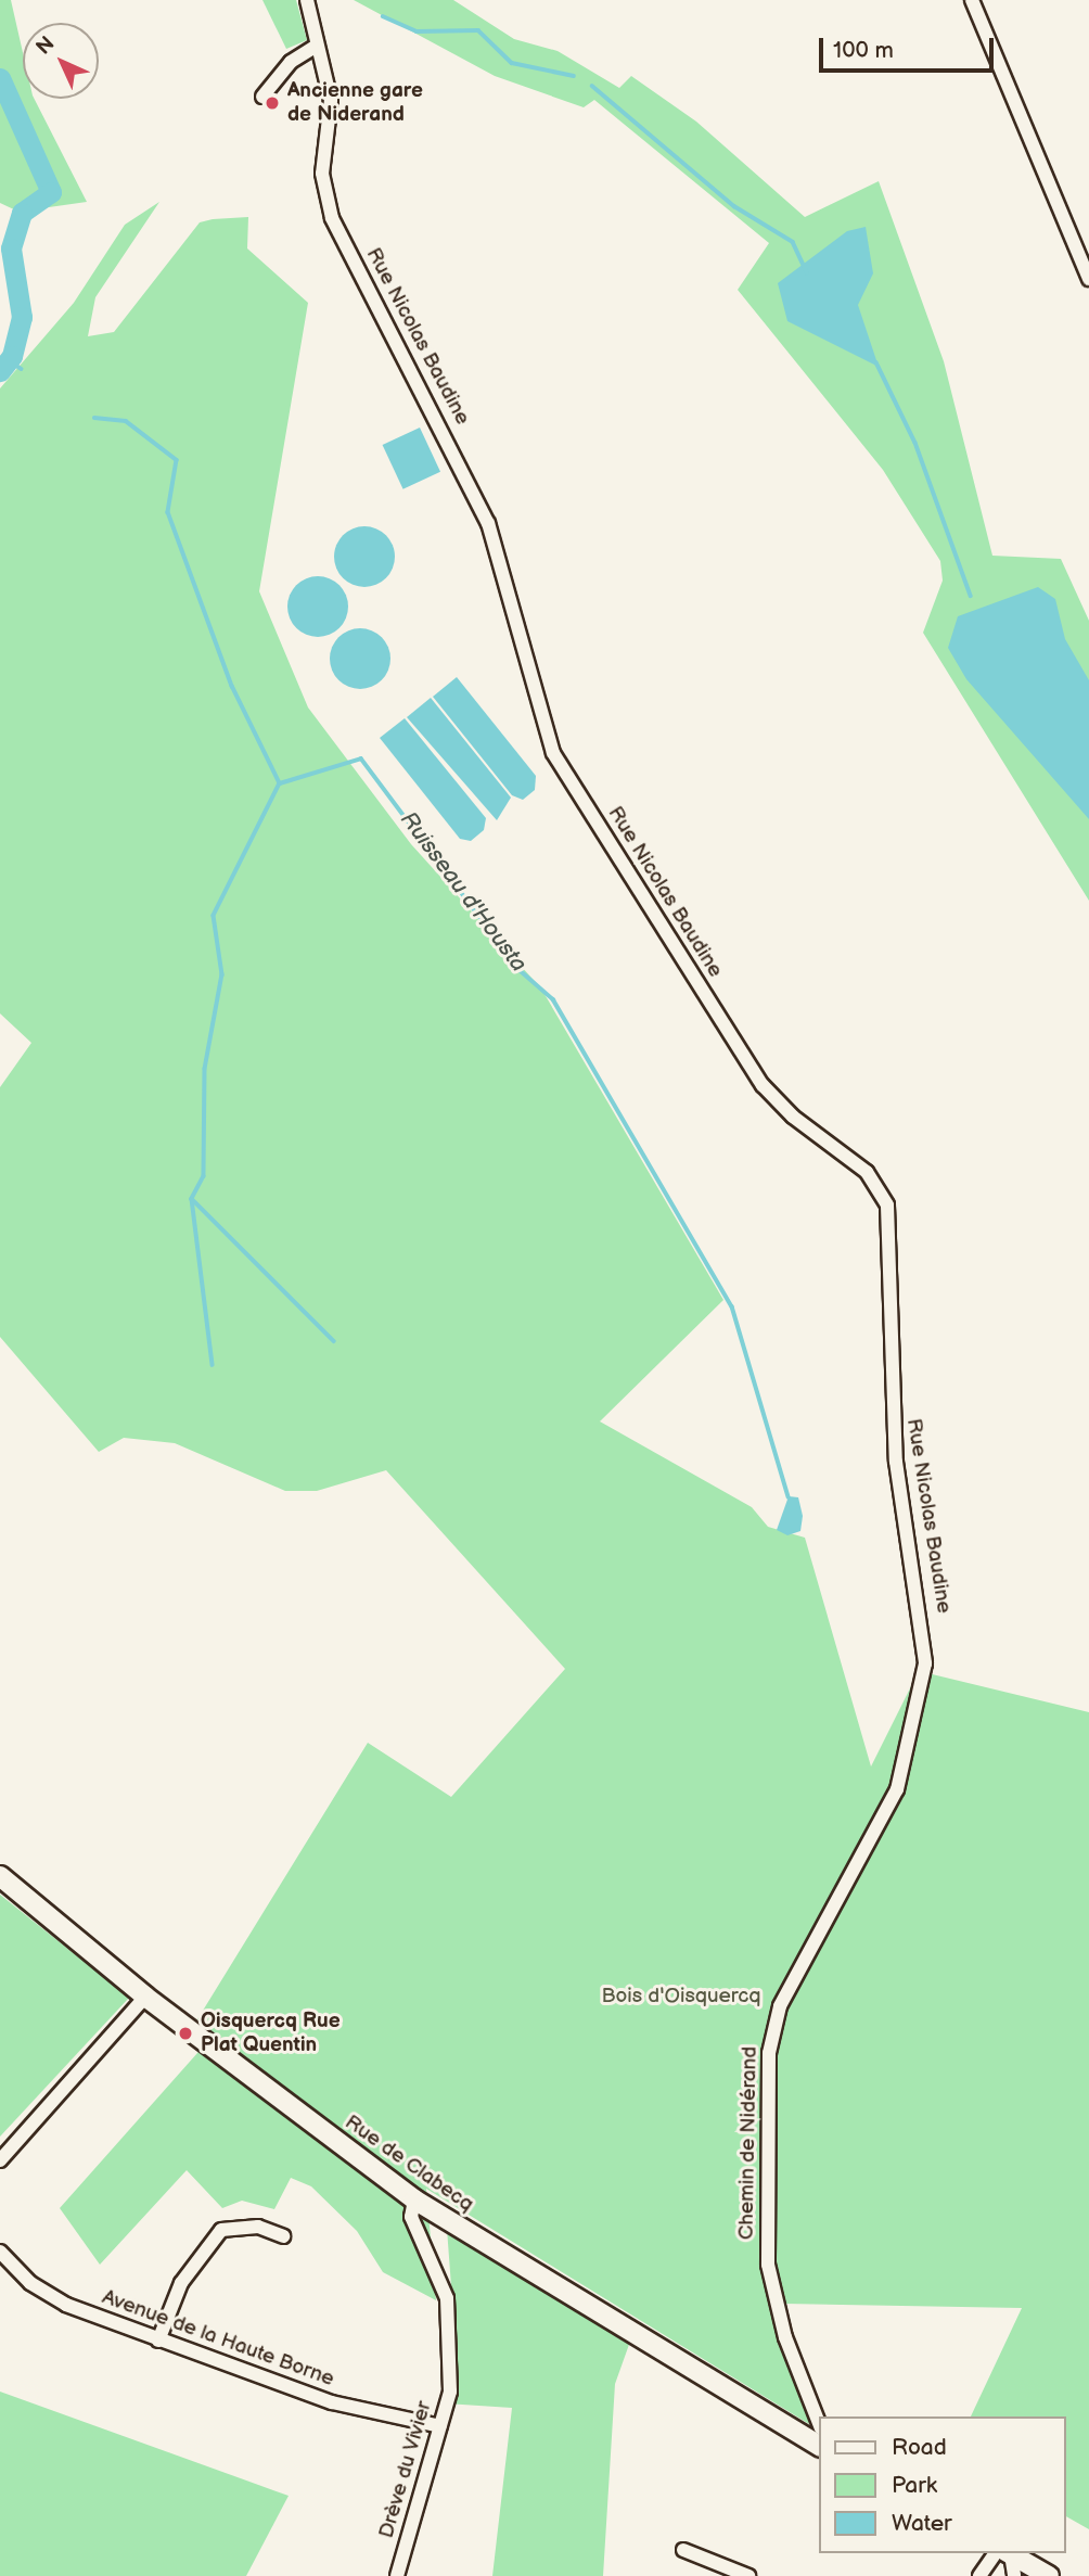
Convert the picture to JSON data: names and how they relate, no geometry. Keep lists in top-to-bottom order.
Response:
{
  "streets": {
    "street": [
      "Rue Nicolas Baudine",
      "Chemin de Nidérand",
      "Rue de Clabecq",
      "Avenue de la Haute Borne",
      "Drève du Vivier"
    ]
  },
  "crossings": [
    ["Rue Nicolas Baudine", "Chemin de Nidérand"],
    ["Rue de Clabecq", "Drève du Vivier"],
    ["Avenue de la Haute Borne", "Drève du Vivier"]
  ],
  "water": ["Ruisseau d'Housta"],
  "parks": ["Bois d'Oisquercq"],
  "places": ["Ancienne gare de Niderand", "Oisquercq Rue Plat Quentin"],
  "legend": ["Road", "Park", "Water"],
  "scale_bar": "100 m",
  "north": "top left"
}
